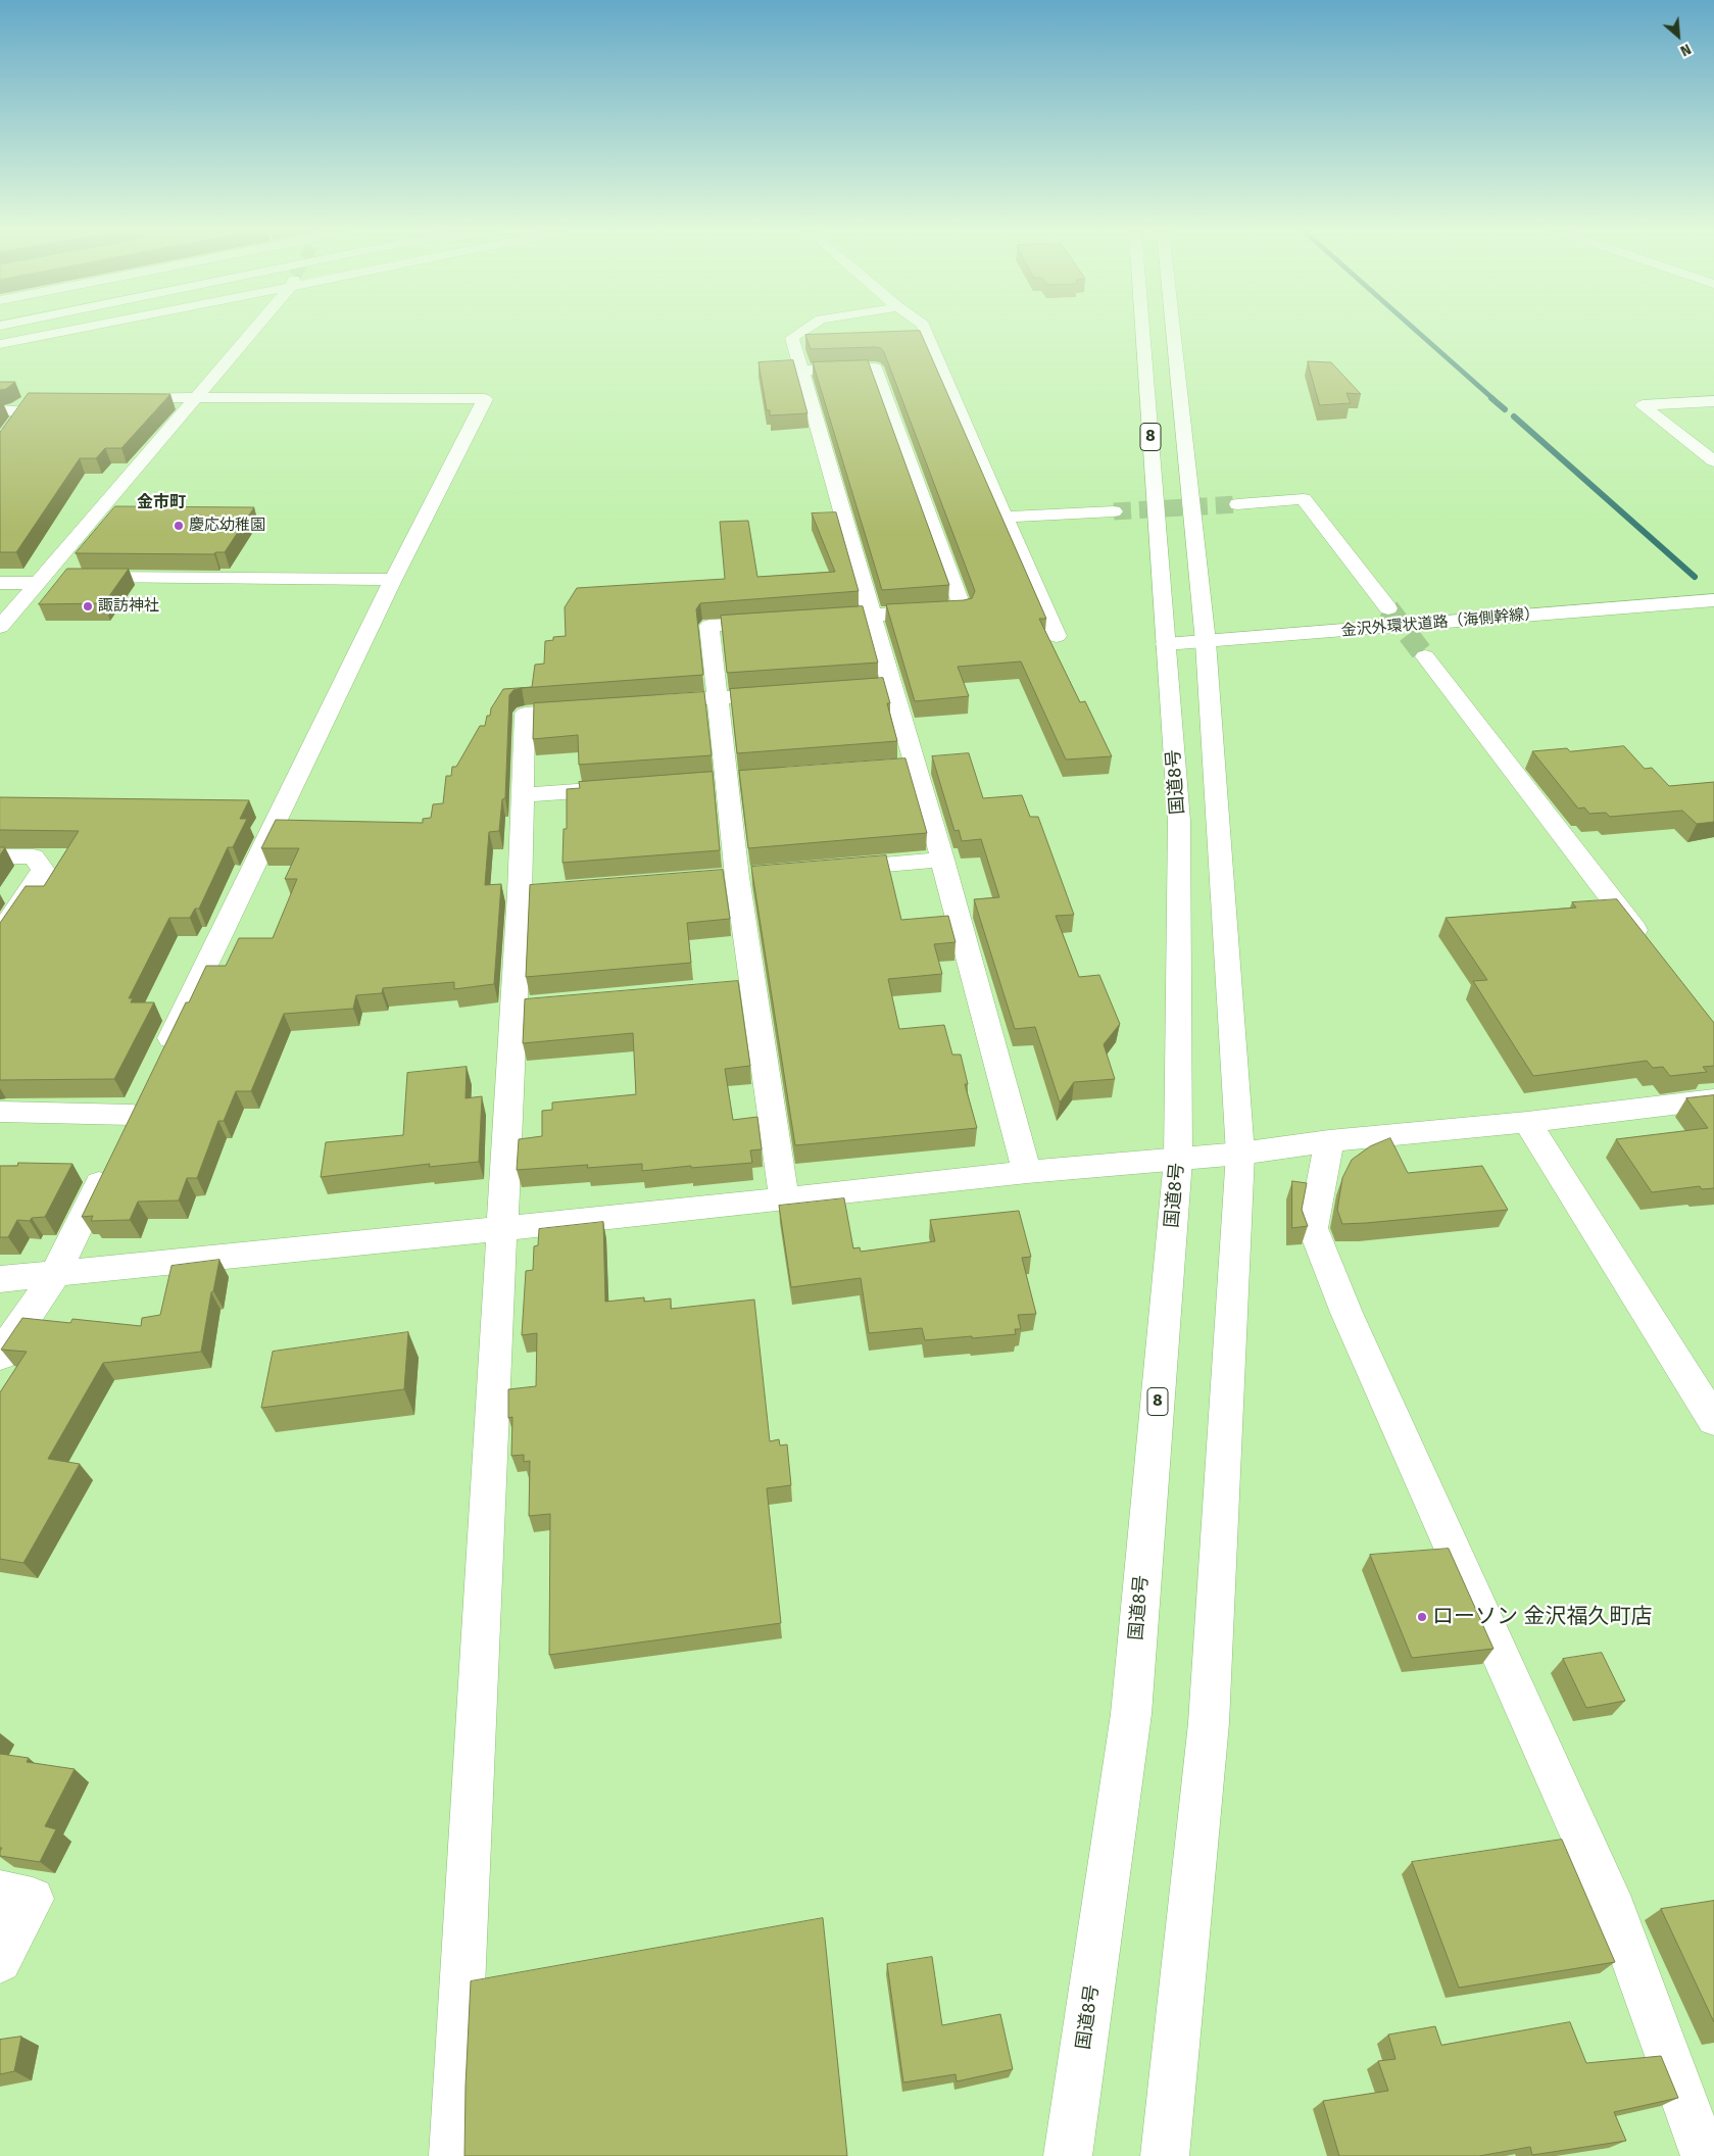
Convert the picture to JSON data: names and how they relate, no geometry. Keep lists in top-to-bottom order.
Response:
{
  "streets": {
    "main road": ["8", "金沢外環状道路（海側幹線）", "国道8号"]
  },
  "crossings": [
    ["8", "金沢外環状道路（海側幹線）"],
    ["金沢外環状道路（海側幹線）", "国道8号"]
  ],
  "districts": ["金市町"],
  "places": ["慶応幼稚園", "諏訪神社", "ローソン 金沢福久町店"],
  "north": "bottom right"
}
